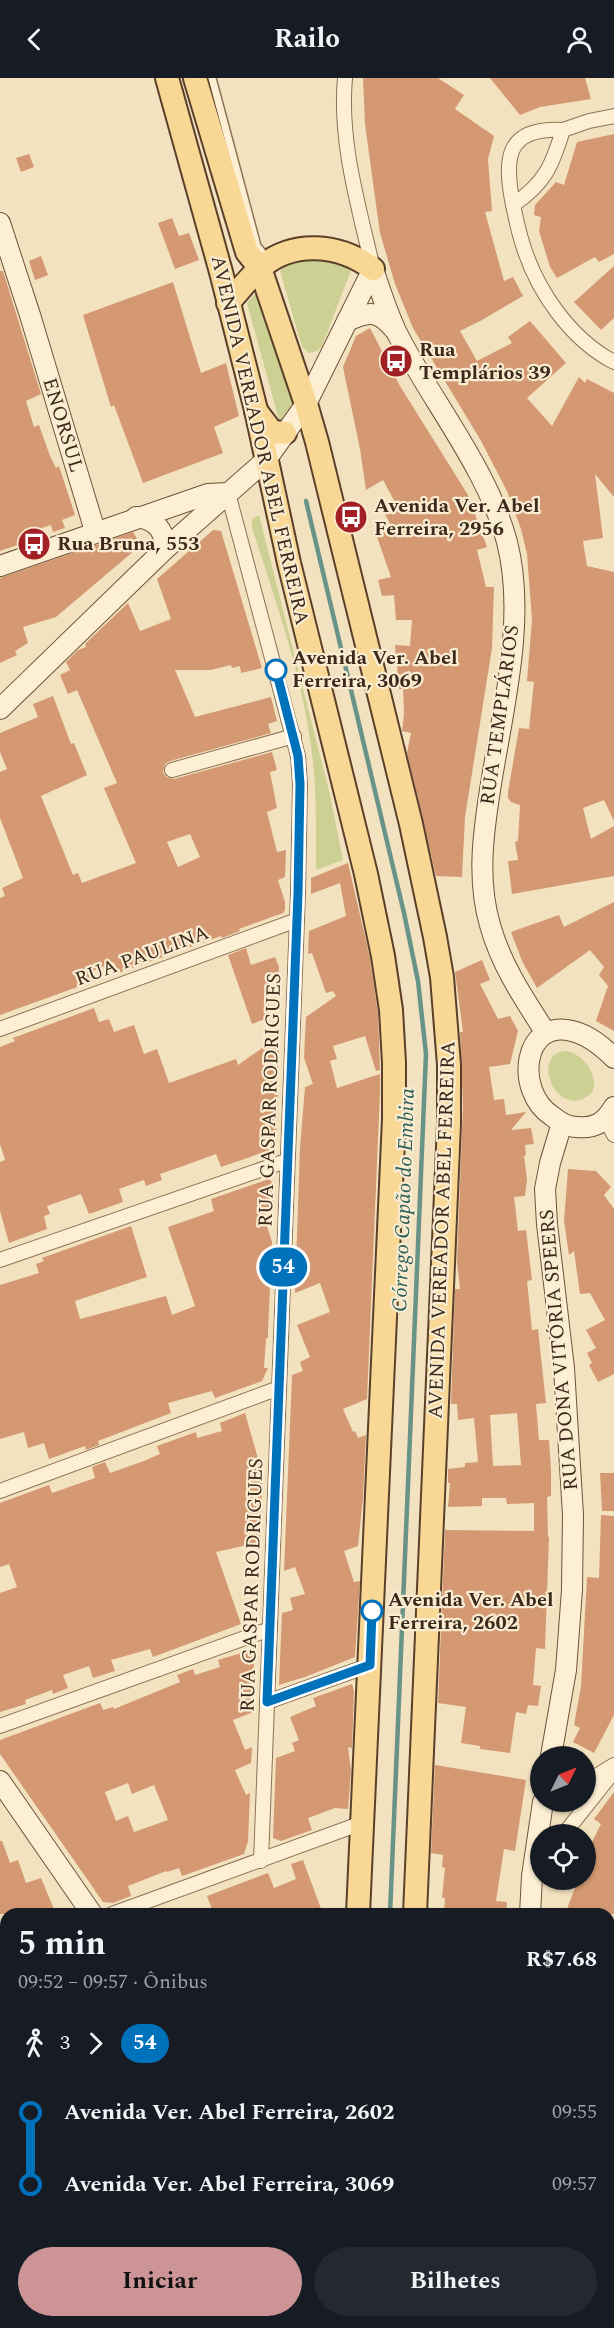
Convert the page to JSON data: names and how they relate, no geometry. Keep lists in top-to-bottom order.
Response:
{
  "streets": {
    "main road": ["AVENIDA VEREADOR ABEL FERREIRA"],
    "street": [
      "ENORSUL",
      "RUA TEMPLÁRIOS",
      "RUA PAULINA",
      "RUA GASPAR RODRIGUES",
      "RUA DONA VITÓRIA SPEERS"
    ]
  },
  "crossings": [
    ["RUA PAULINA", "RUA GASPAR RODRIGUES"]
  ],
  "water": ["Córrego Capão do Embira"],
  "places": {
    "bus stop": ["Rua Templários 39", "Avenida Ver. Abel Ferreira, 2956", "Rua Bruna, 553"],
    "other": ["Avenida Ver. Abel Ferreira, 3069", "Avenida Ver. Abel Ferreira, 2602"]
  },
  "lines": ["bus line 54"],
  "north": "top right",
  "page": {
    "header": "Railo",
    "on_map": "54",
    "heading": ["5 min", "09:52 – 09:57 · Ônibus", "R$7.68"],
    "legs": ["3", "54"],
    "list": [
      {
        "name": "Avenida Ver. Abel Ferreira, 2602",
        "value": "09:55"
      },
      {
        "name": "Avenida Ver. Abel Ferreira, 3069",
        "value": "09:57"
      }
    ],
    "buttons": ["Iniciar", "Bilhetes"]
  }
}
